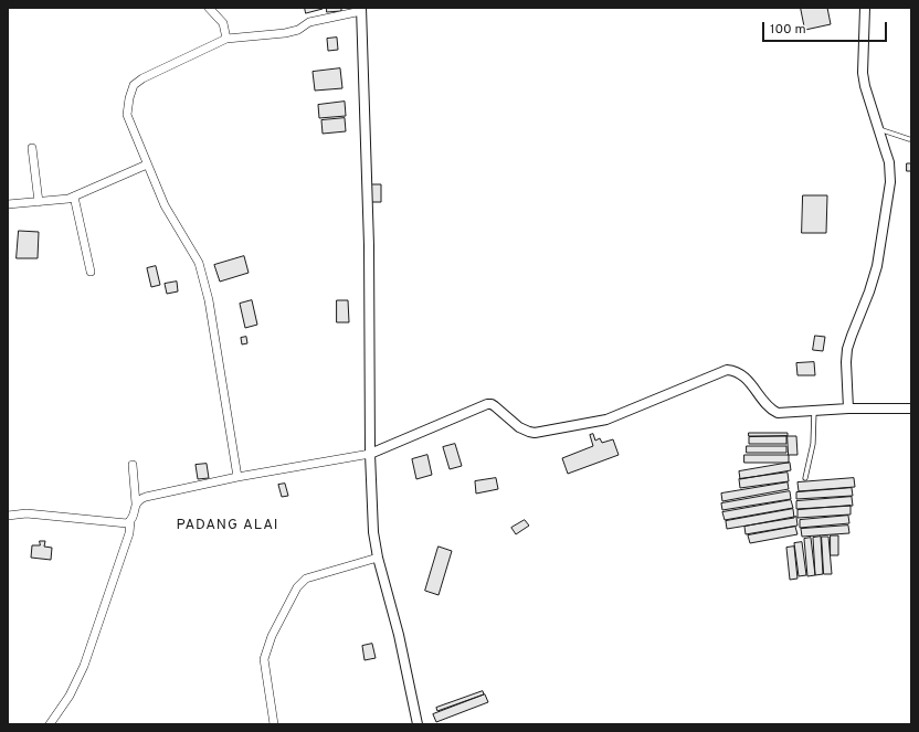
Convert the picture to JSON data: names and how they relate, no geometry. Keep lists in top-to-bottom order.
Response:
{
  "districts": ["PADANG ALAI"],
  "scale_bar": "100 m"
}
